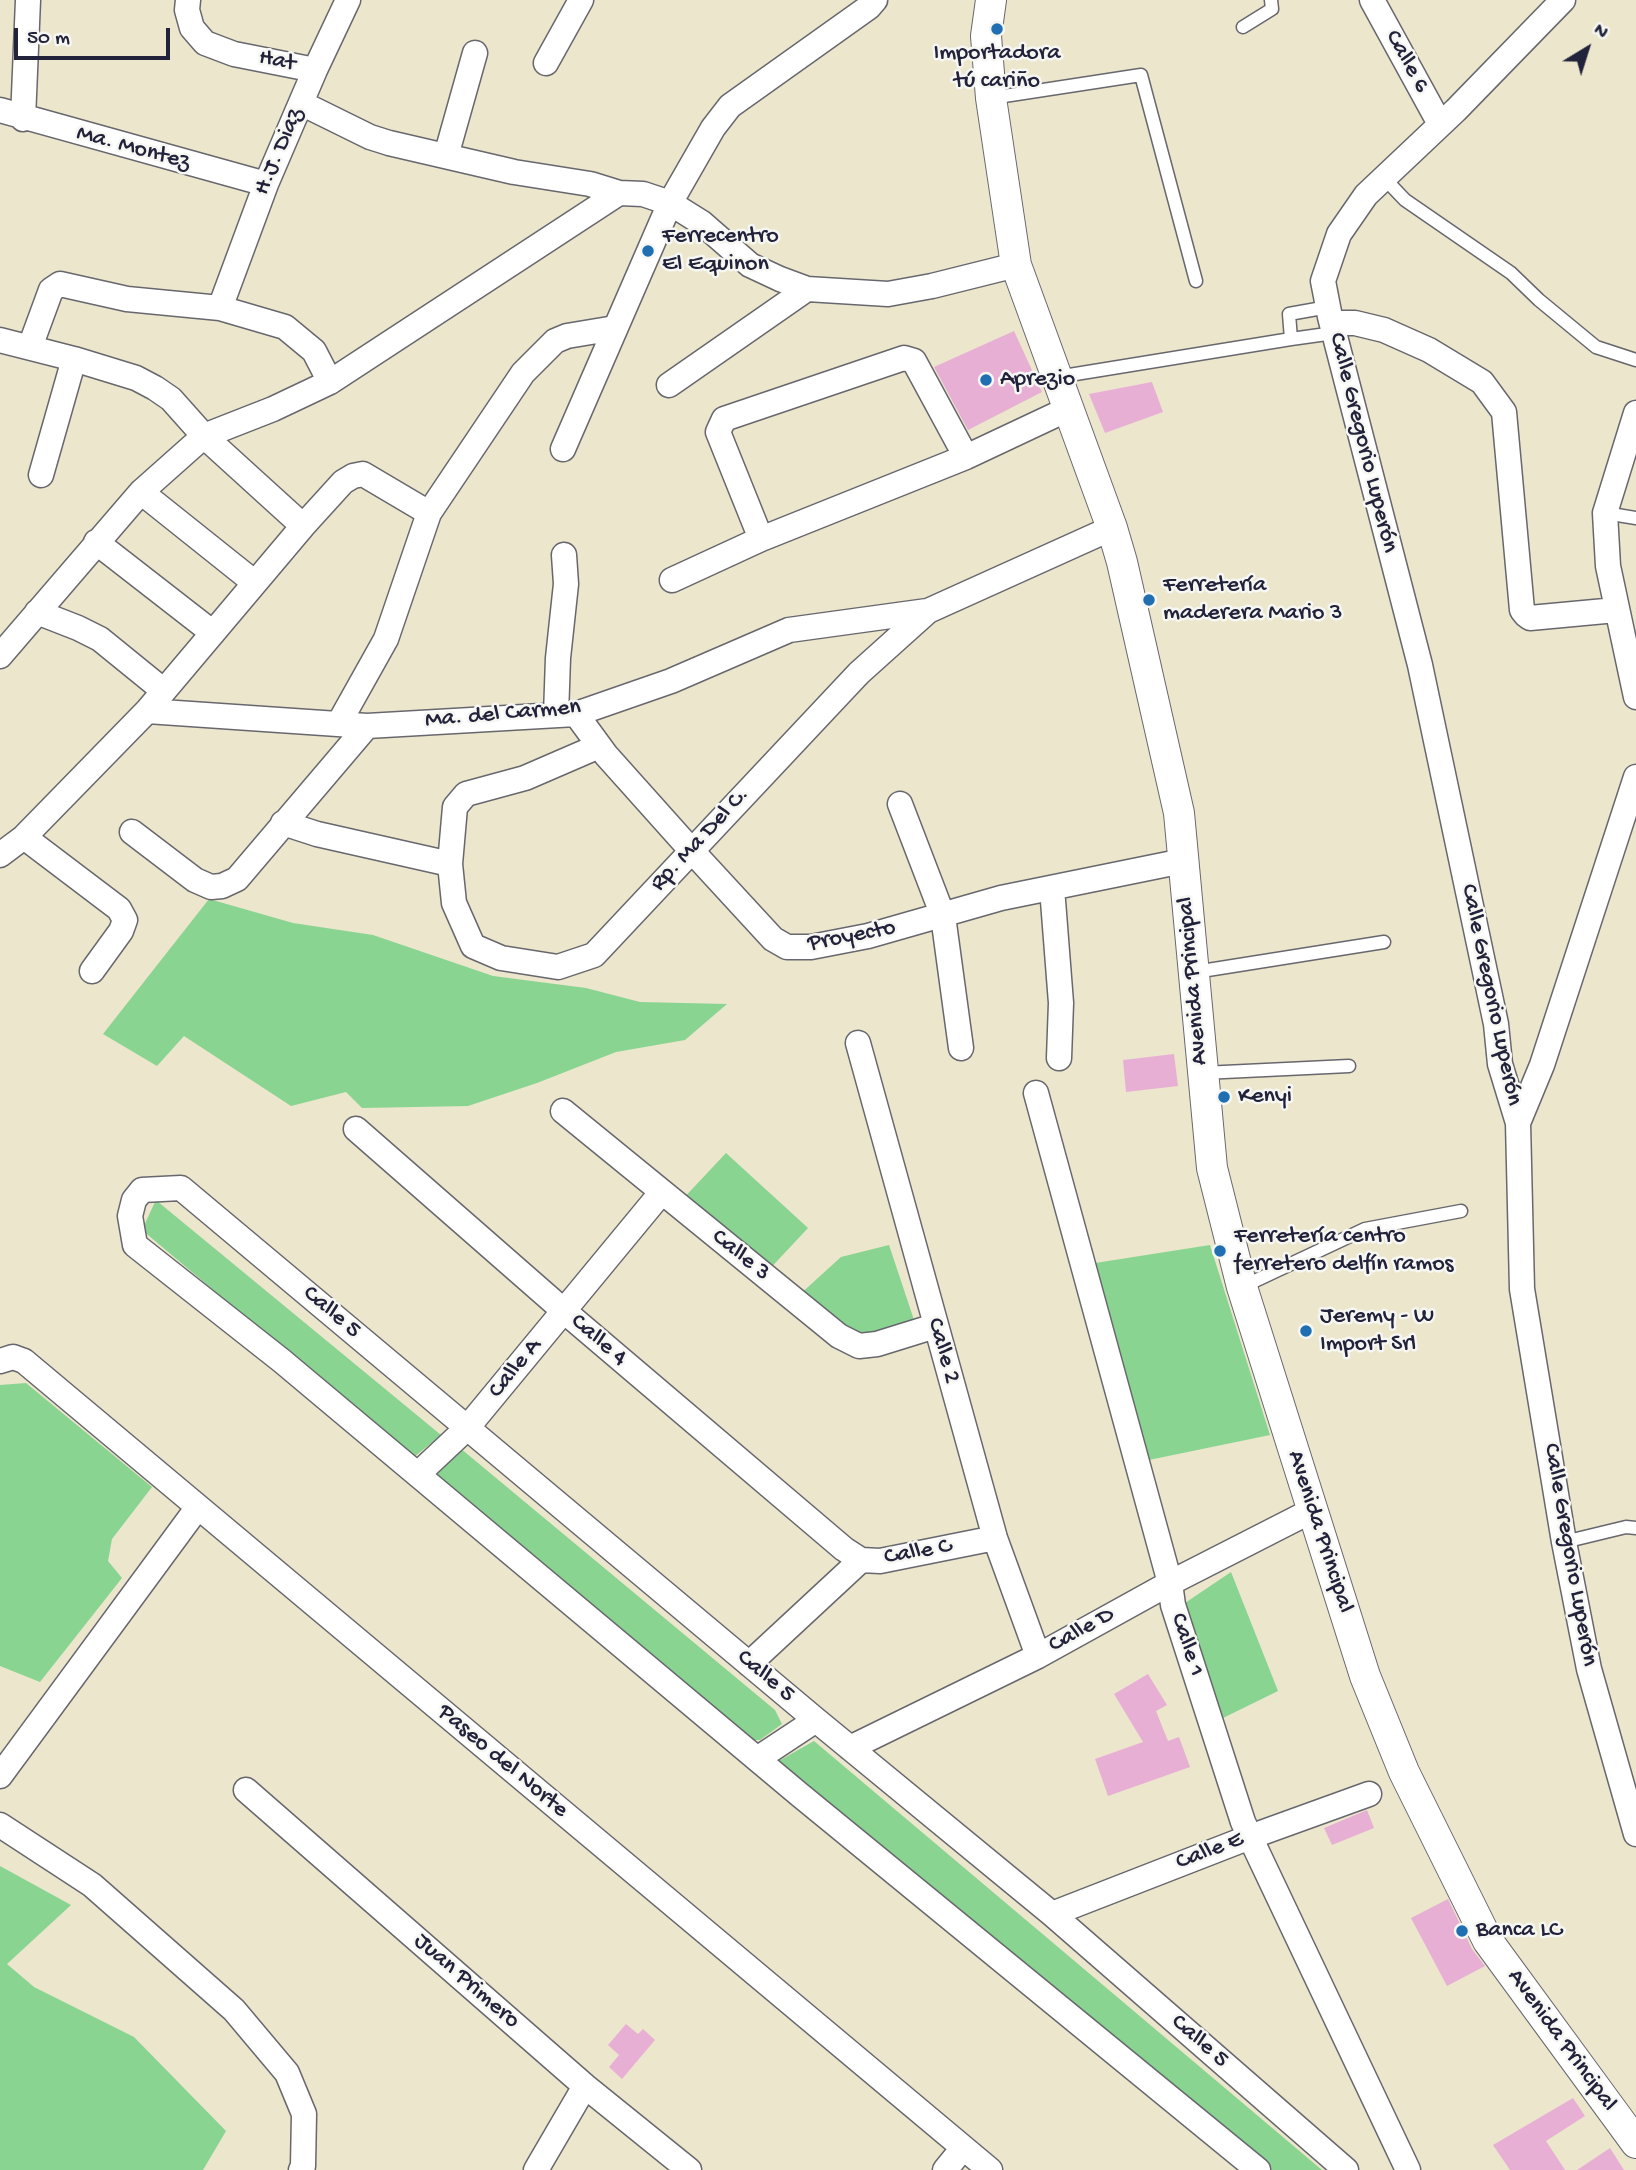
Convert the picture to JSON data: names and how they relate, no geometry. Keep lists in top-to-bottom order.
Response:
{
  "streets": {
    "street": [
      "Hat",
      "Calle 6",
      "Ma. Montez",
      "H.J. Diaz",
      "Calle Gregorio Luperón",
      "Ma. del Carmen",
      "Rp. Ma Del C.",
      "Proyecto",
      "Avenida Principal",
      "Calle 3",
      "Calle 5",
      "Calle 4",
      "Calle 2",
      "Calle A",
      "Calle C",
      "Calle D",
      "Calle 1",
      "Paseo del Norte",
      "Calle E",
      "Juan Primero"
    ]
  },
  "crossings": [
    ["Hat", "H.J. Diaz"],
    ["Calle 6", "Calle Gregorio Luperón"],
    ["Ma. Montez", "H.J. Diaz"],
    ["Ma. del Carmen", "Rp. Ma Del C."],
    ["Ma. del Carmen", "Proyecto"],
    ["Rp. Ma Del C.", "Proyecto"],
    ["Proyecto", "Avenida Principal"],
    ["Avenida Principal", "Calle D"],
    ["Calle 3", "Calle 2"],
    ["Calle 3", "Calle A"],
    ["Calle 5", "Calle A"],
    ["Calle 5", "Calle D"],
    ["Calle 5", "Calle E"],
    ["Calle 4", "Calle A"],
    ["Calle 4", "Calle C"],
    ["Calle 2", "Calle C"],
    ["Calle 2", "Calle D"],
    ["Calle D", "Calle 1"],
    ["Calle 1", "Calle E"]
  ],
  "places": [
    "Importadora tú cariño",
    "Ferrecentro El Equinon",
    "Aprezio",
    "Ferretería maderera Mario 3",
    "Kenyi",
    "Ferretería centro ferretero delfín ramos",
    "Jeremy - W Import Srl",
    "Banca LC"
  ],
  "scale_bar": "50 m",
  "north": "top right"
}
